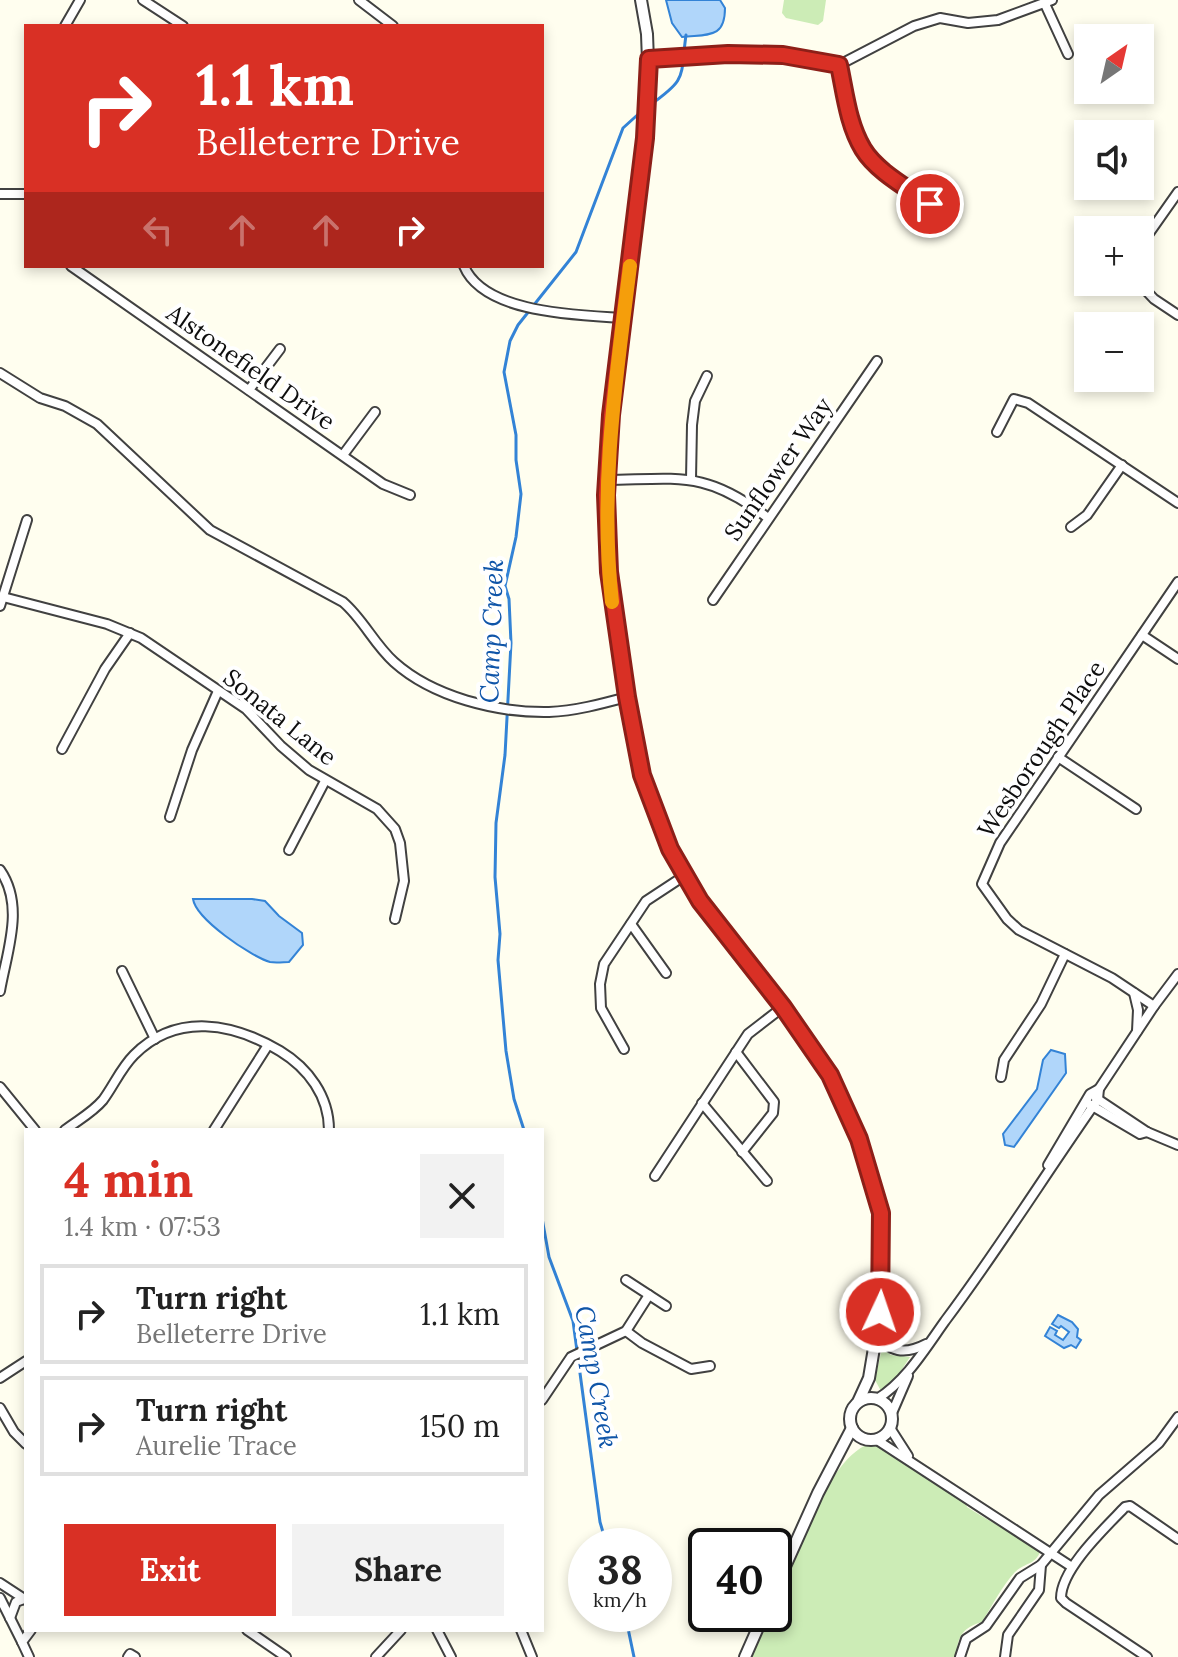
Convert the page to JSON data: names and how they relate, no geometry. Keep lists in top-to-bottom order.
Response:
{
  "streets": {
    "street": [
      "Alstonefield Drive",
      "Sunflower Way",
      "Sonata Lane",
      "Wesborough Place"
    ]
  },
  "water": ["Camp Creek"],
  "north": "top right",
  "page": {
    "map_buttons": ["+", "−"],
    "turn": ["1.1 km", "Belleterre Drive"],
    "heading": ["4 min", "1.4 km · 07:53"],
    "list": [
      {
        "name": "Turn right",
        "note": "Belleterre Drive",
        "value": "1.1 km"
      },
      {
        "name": "Turn right",
        "note": "Aurelie Trace",
        "value": "150 m"
      }
    ],
    "buttons": ["Exit", "Share"],
    "speed": "38 km/h",
    "limit": "40"
  }
}
